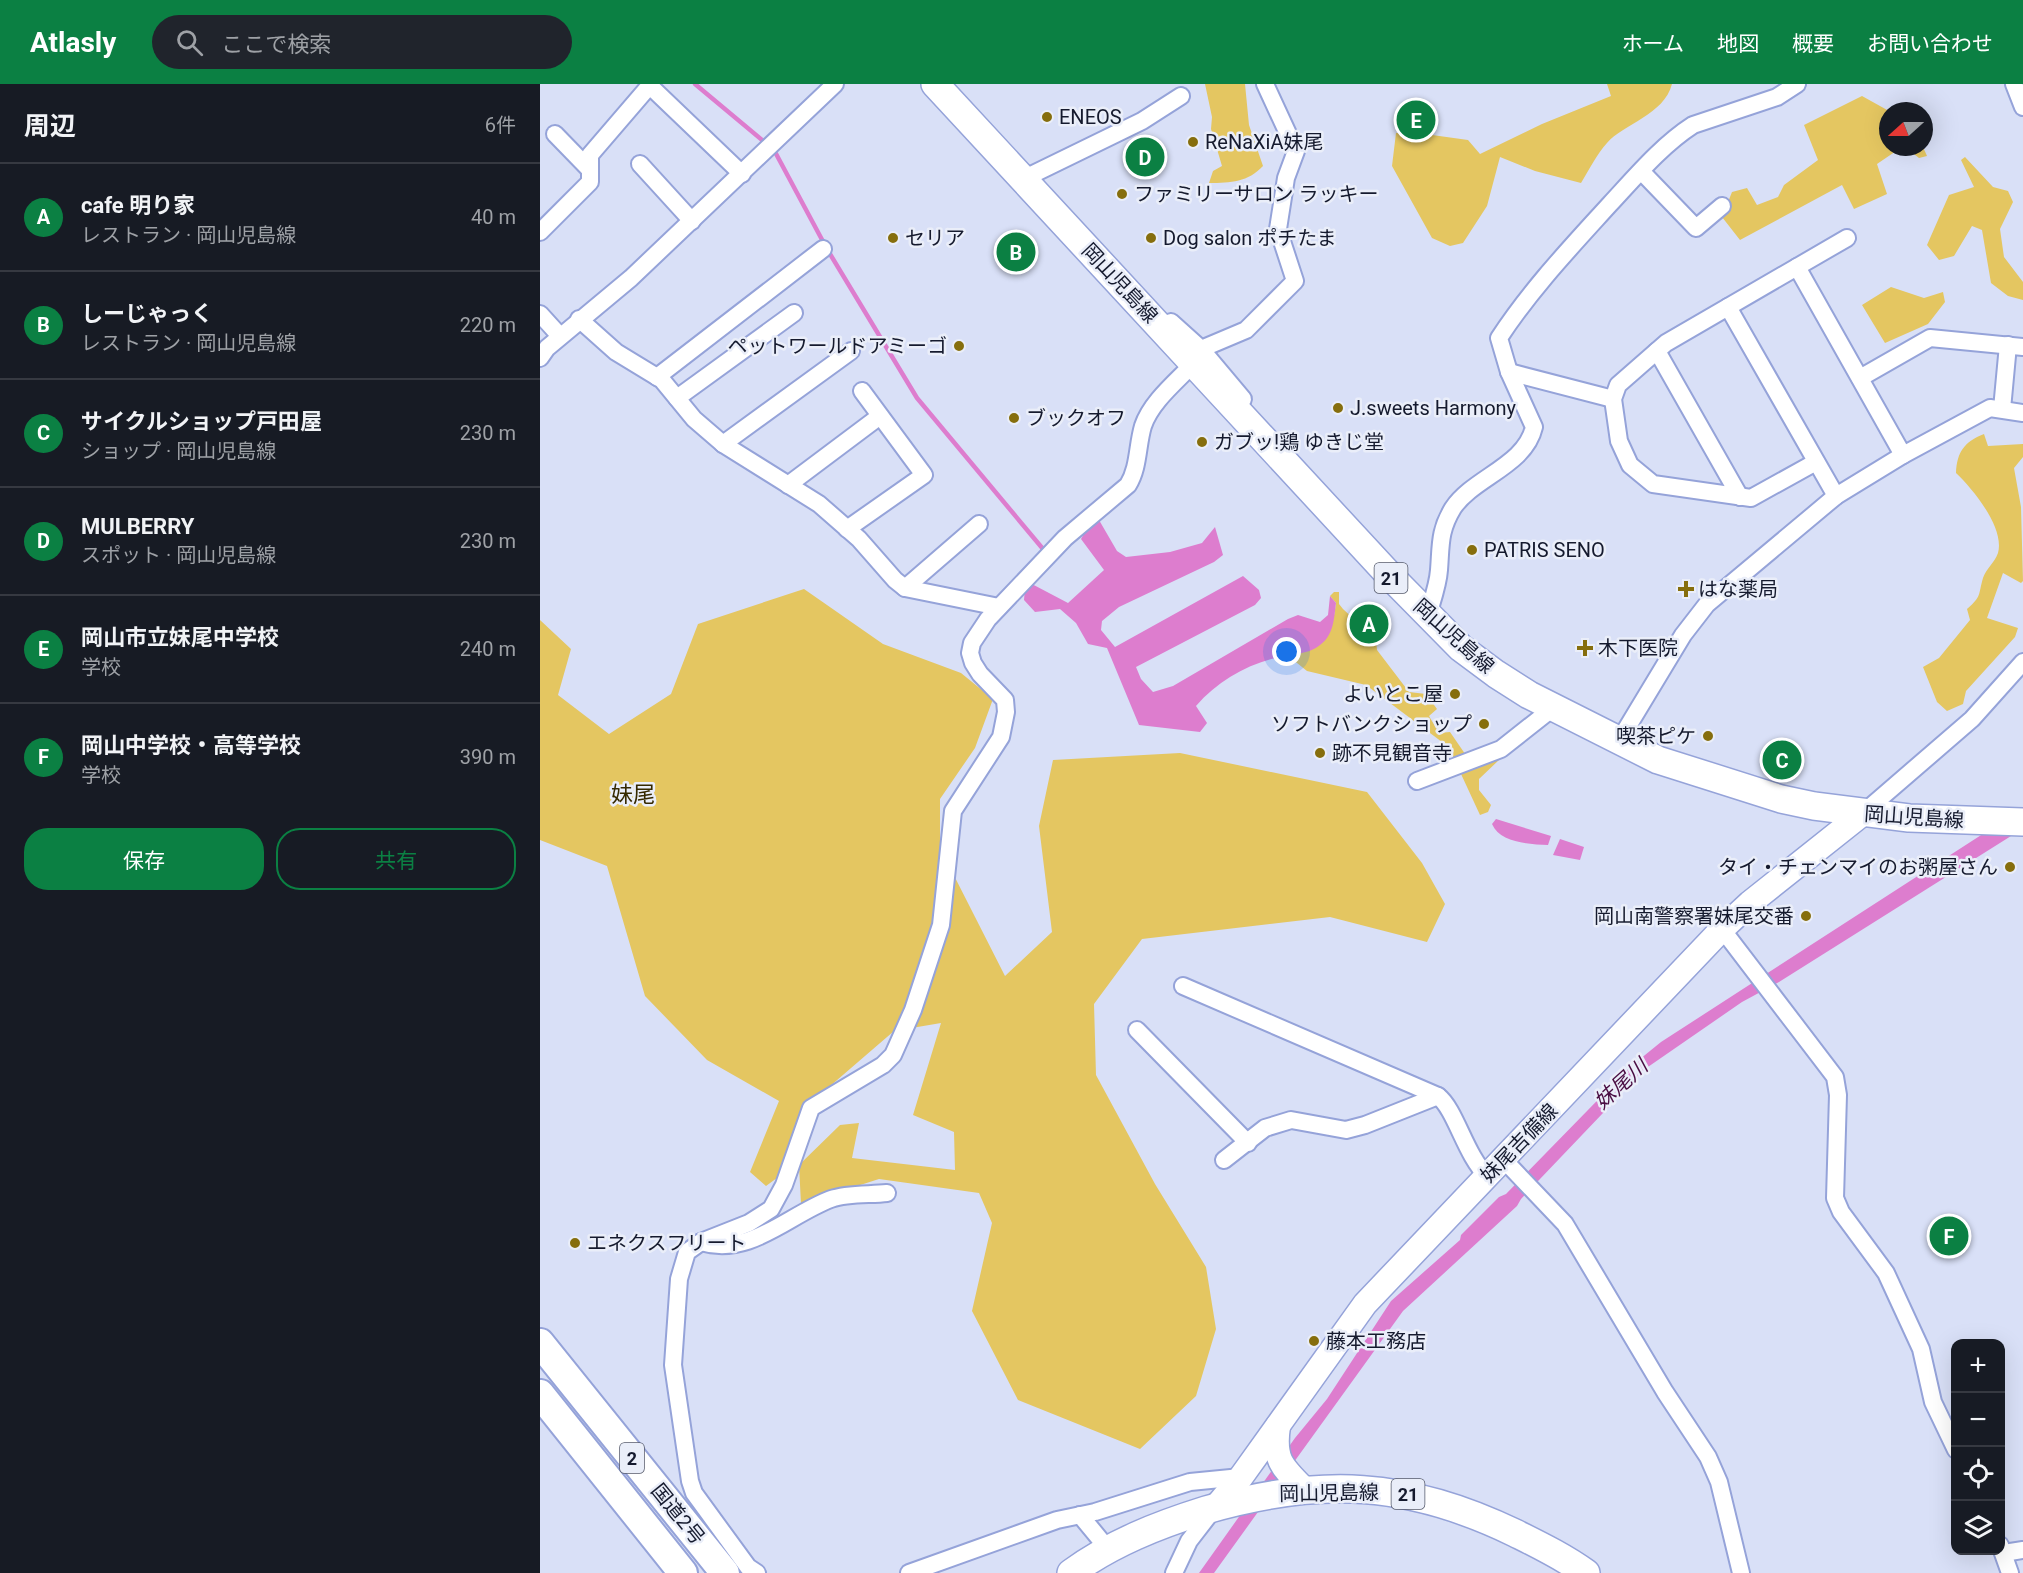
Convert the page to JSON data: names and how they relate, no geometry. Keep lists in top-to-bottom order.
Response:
{
  "streets": {
    "highway": ["2", "国道2号"],
    "main road": ["岡山児島線", "21", "妹尾吉備線"]
  },
  "crossings": [
    ["岡山児島線", "妹尾吉備線"]
  ],
  "districts": ["妹尾"],
  "water": ["妹尾川"],
  "places": {
    "other": [
      "ENEOS",
      "ReNaXiA妹尾",
      "ファミリーサロン ラッキー",
      "セリア",
      "Dog salon ポチたま",
      "ペットワールドアミーゴ",
      "J.sweets Harmony",
      "ブックオフ",
      "ガブッ!鶏 ゆきじ堂",
      "PATRIS SENO",
      "よいとこ屋",
      "ソフトバンクショップ",
      "喫茶ピケ",
      "跡不見観音寺",
      "タイ・チェンマイのお粥屋さん",
      "岡山南警察署妹尾交番",
      "エネクスフリート",
      "藤本工務店"
    ],
    "health": ["はな薬局", "木下医院"]
  },
  "north": "left",
  "page": {
    "header": "Atlasly",
    "search": "ここで検索",
    "nav": [
      "ホーム",
      "地図",
      "概要",
      "お問い合わせ"
    ],
    "heading": ["周辺", "6件"],
    "pins": [
      "E",
      "D",
      "B",
      "A",
      "C",
      "F"
    ],
    "list": [
      {
        "mark": "A",
        "name": "cafe 明り家",
        "note": "レストラン · 岡山児島線",
        "value": "40 m"
      },
      {
        "mark": "B",
        "name": "しーじゃっく",
        "note": "レストラン · 岡山児島線",
        "value": "220 m"
      },
      {
        "mark": "C",
        "name": "サイクルショップ戸田屋",
        "note": "ショップ · 岡山児島線",
        "value": "230 m"
      },
      {
        "mark": "D",
        "name": "MULBERRY",
        "note": "スポット · 岡山児島線",
        "value": "230 m"
      },
      {
        "mark": "E",
        "name": "岡山市立妹尾中学校",
        "note": "学校",
        "value": "240 m"
      },
      {
        "mark": "F",
        "name": "岡山中学校・高等学校",
        "note": "学校",
        "value": "390 m"
      }
    ],
    "buttons": ["保存", "共有"],
    "map_buttons": ["+", "−"]
  }
}
